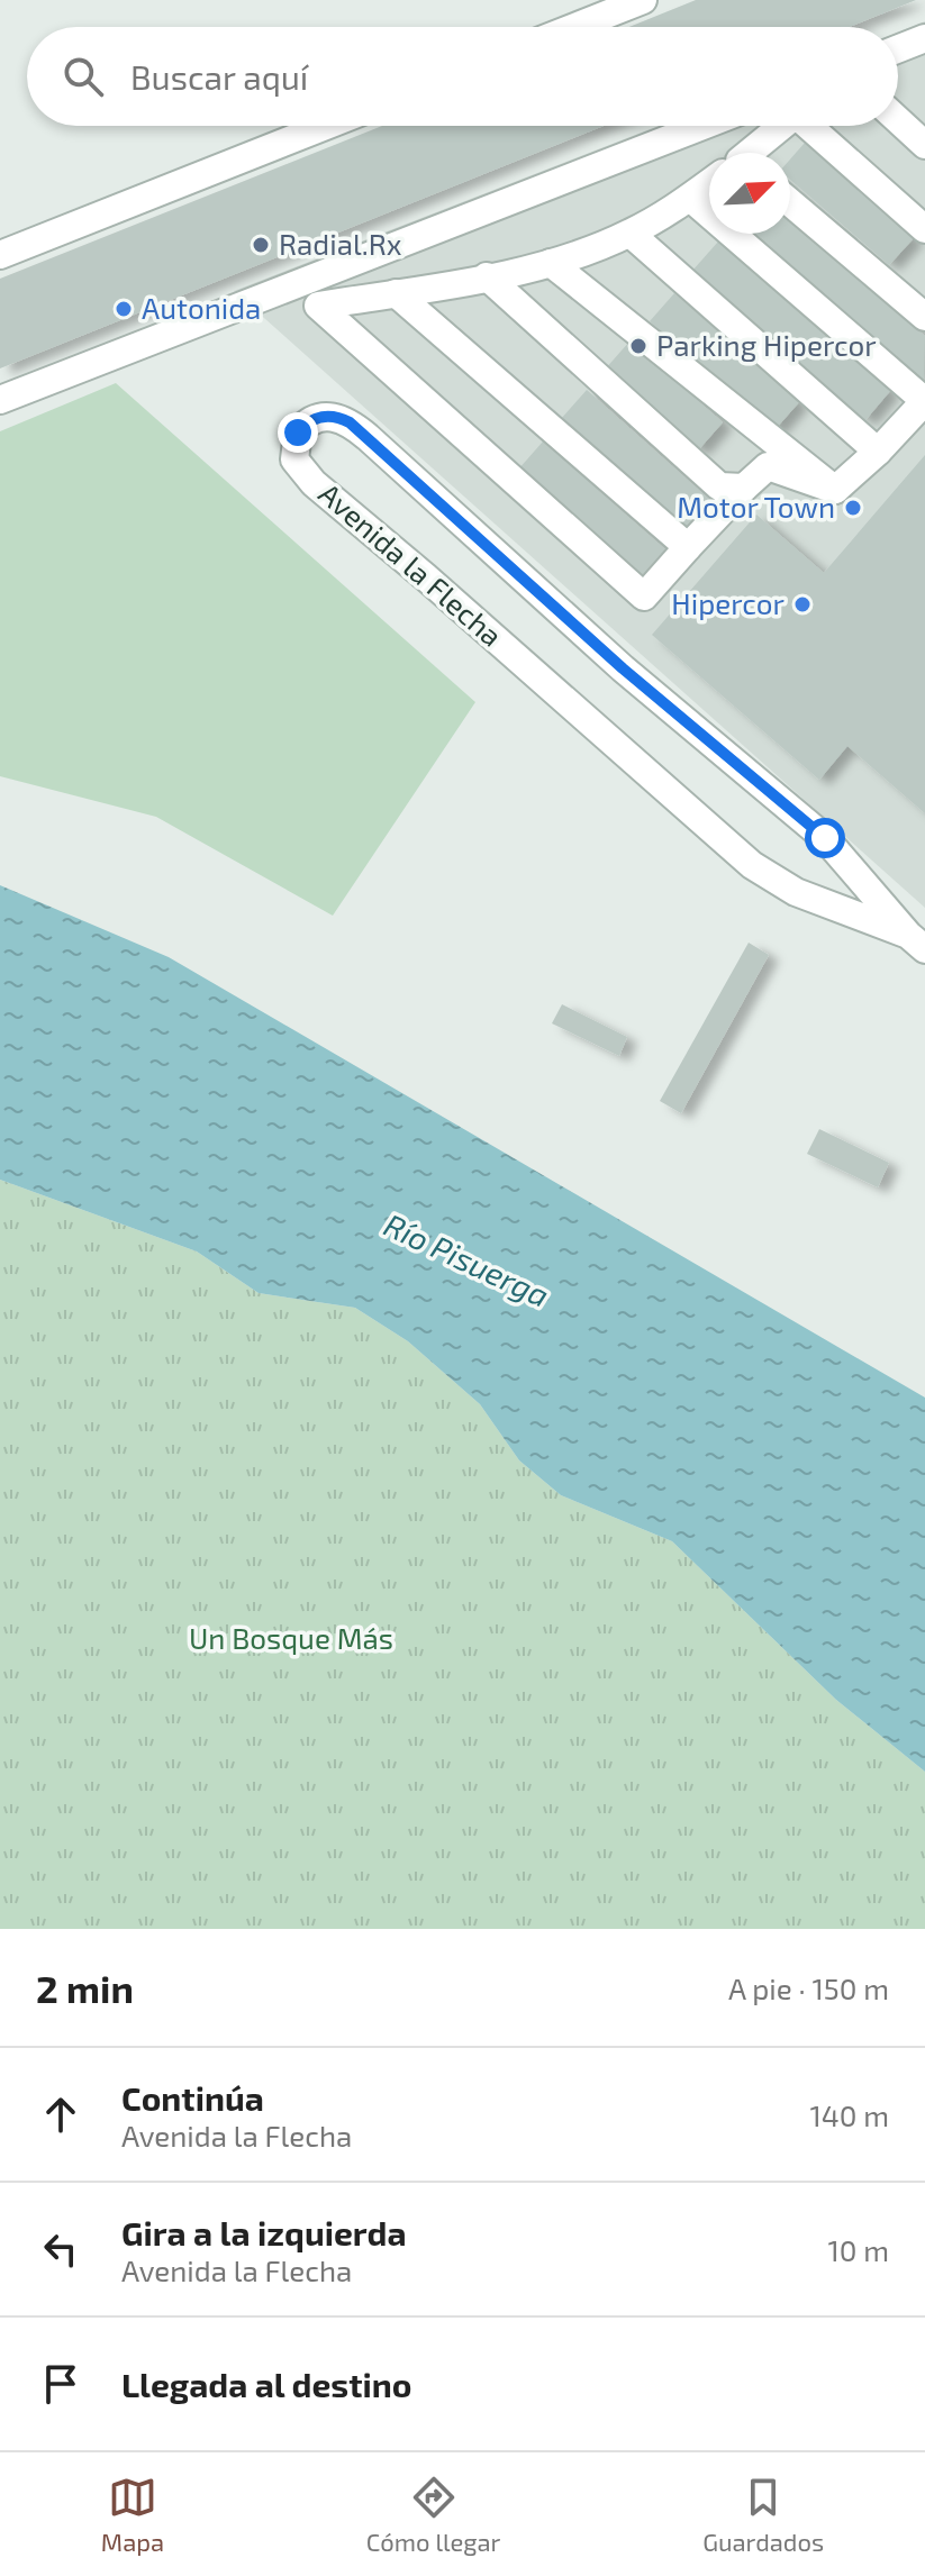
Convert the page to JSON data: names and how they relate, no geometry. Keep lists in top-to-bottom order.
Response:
{
  "streets": {
    "street": ["Avenida la Flecha"]
  },
  "water": ["Río Pisuerga"],
  "parks": ["Un Bosque Más"],
  "places": [
    "Radial.Rx",
    "Autonida",
    "Parking Hipercor",
    "Motor Town",
    "Hipercor"
  ],
  "north": "top right",
  "page": {
    "search": "Buscar aquí",
    "heading": ["2 min", "A pie · 150 m"],
    "list": [
      ["Continúa", "Avenida la Flecha", "140 m"],
      ["Gira a la izquierda", "Avenida la Flecha", "10 m"],
      "Llegada al destino"
    ],
    "nav": ["Mapa", "Cómo llegar", "Guardados"]
  }
}
